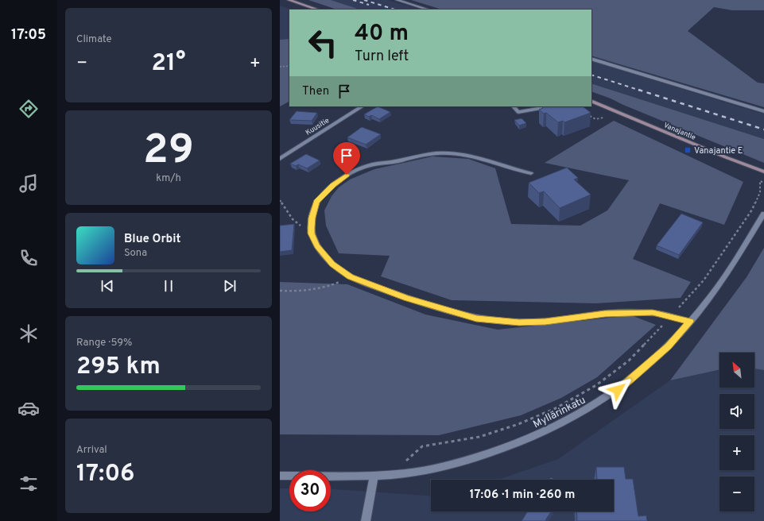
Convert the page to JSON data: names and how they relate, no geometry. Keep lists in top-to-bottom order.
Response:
{
  "streets": {
    "street": ["Kuusitie", "Vanajantie", "Myllärinkatu"]
  },
  "places": {
    "transit": ["Vanajantie E"]
  },
  "north": "top left",
  "page": {
    "tabs": "17:05",
    "tile": [
      "Climate",
      ["29", "km/h"],
      ["Range · 59%", "295 km"],
      ["Arrival", "17:06"]
    ],
    "turn": ["40 m", "Turn left"],
    "heat": ["−", "21°", "+"],
    "then": "Then",
    "song": ["Blue Orbit", "Sona"],
    "map_buttons": ["+", "−"],
    "limit": "30",
    "trip": "17:06 · 1 min · 260 m"
  }
}
